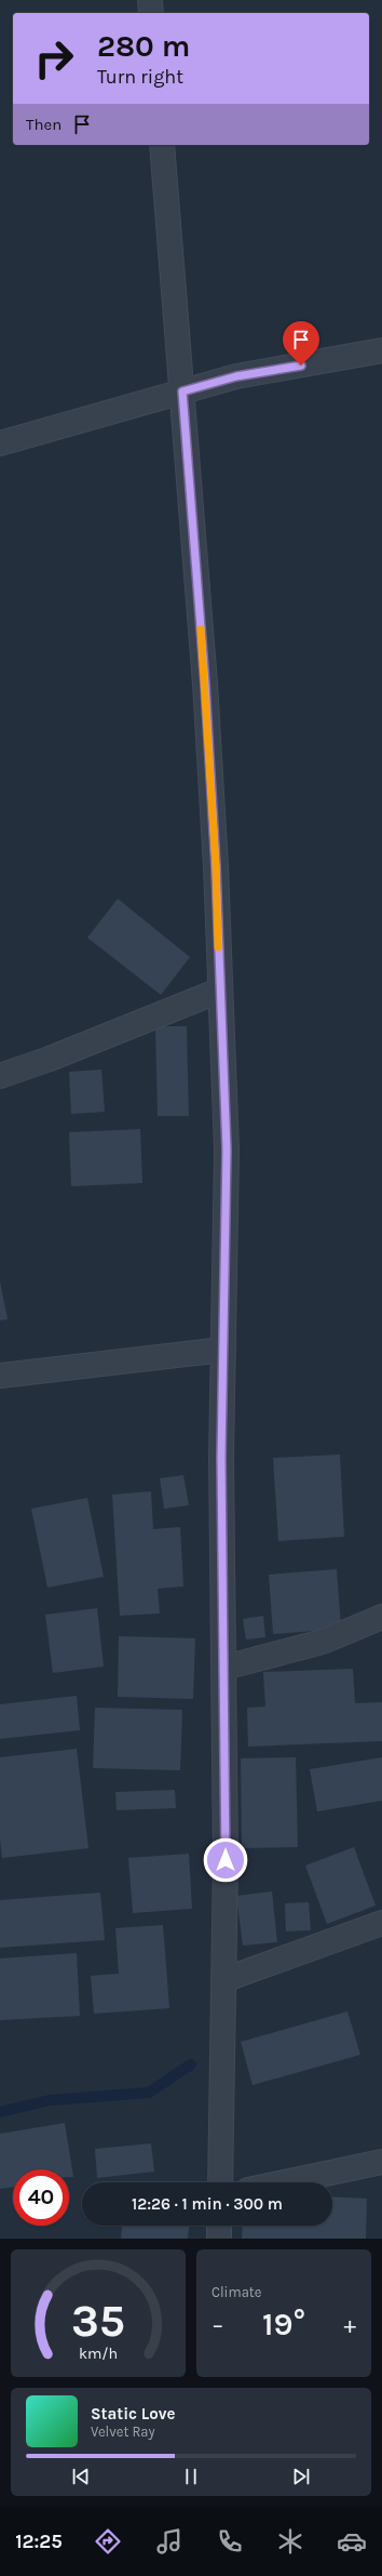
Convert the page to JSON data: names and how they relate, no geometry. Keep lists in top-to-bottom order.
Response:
{
  "page": {
    "turn": ["280 m", "Turn right"],
    "then": "Then",
    "limit": "40",
    "trip": "12:26 · 1 min · 300 m",
    "tile": "Climate",
    "heat": ["−", "19°", "+"],
    "song": ["Static Love", "Velvet Ray"],
    "tabs": "12:25",
    "gauge": ["35", "km/h"]
  }
}
